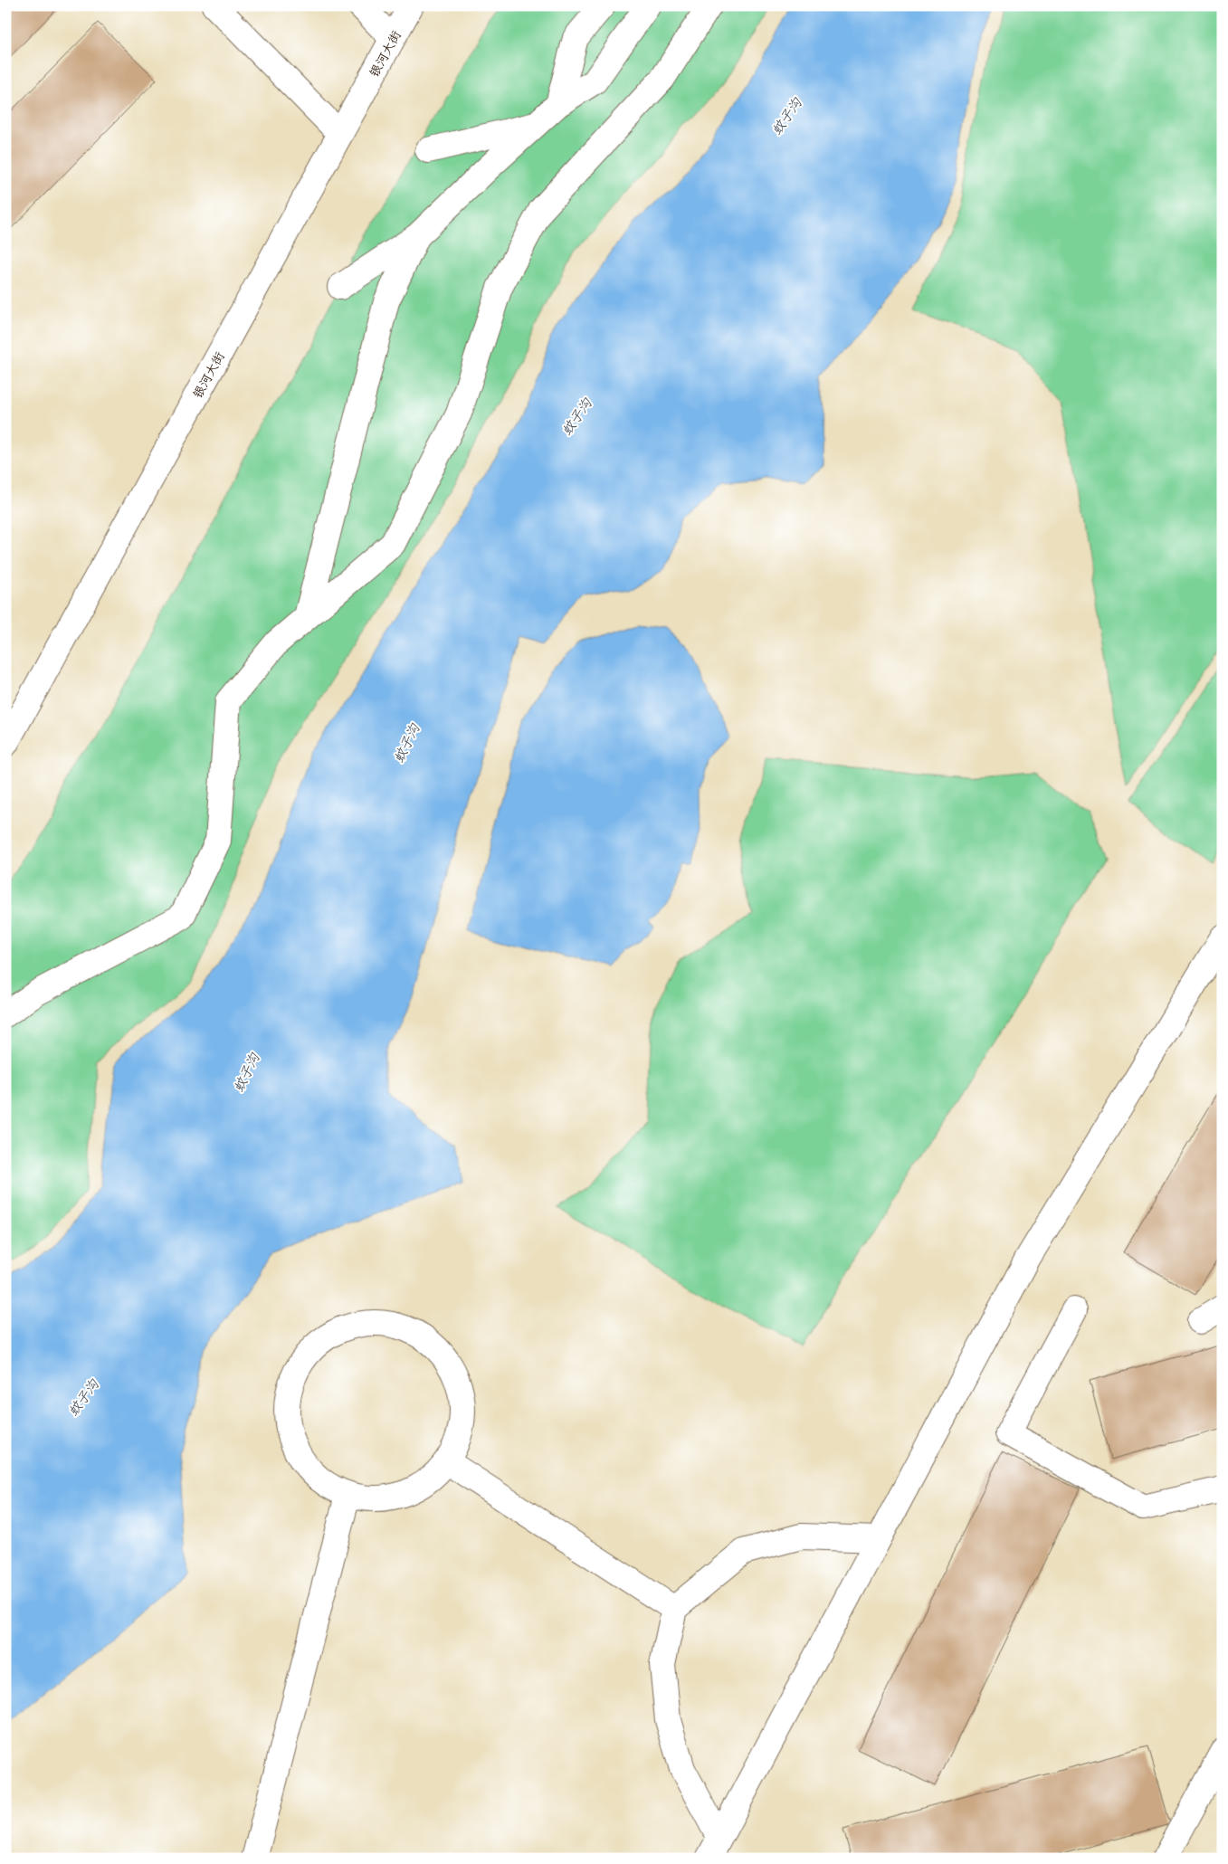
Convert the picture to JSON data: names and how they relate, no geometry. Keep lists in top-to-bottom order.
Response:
{
  "streets": {
    "street": ["银河大街"]
  },
  "water": ["蚊子沟"]
}
